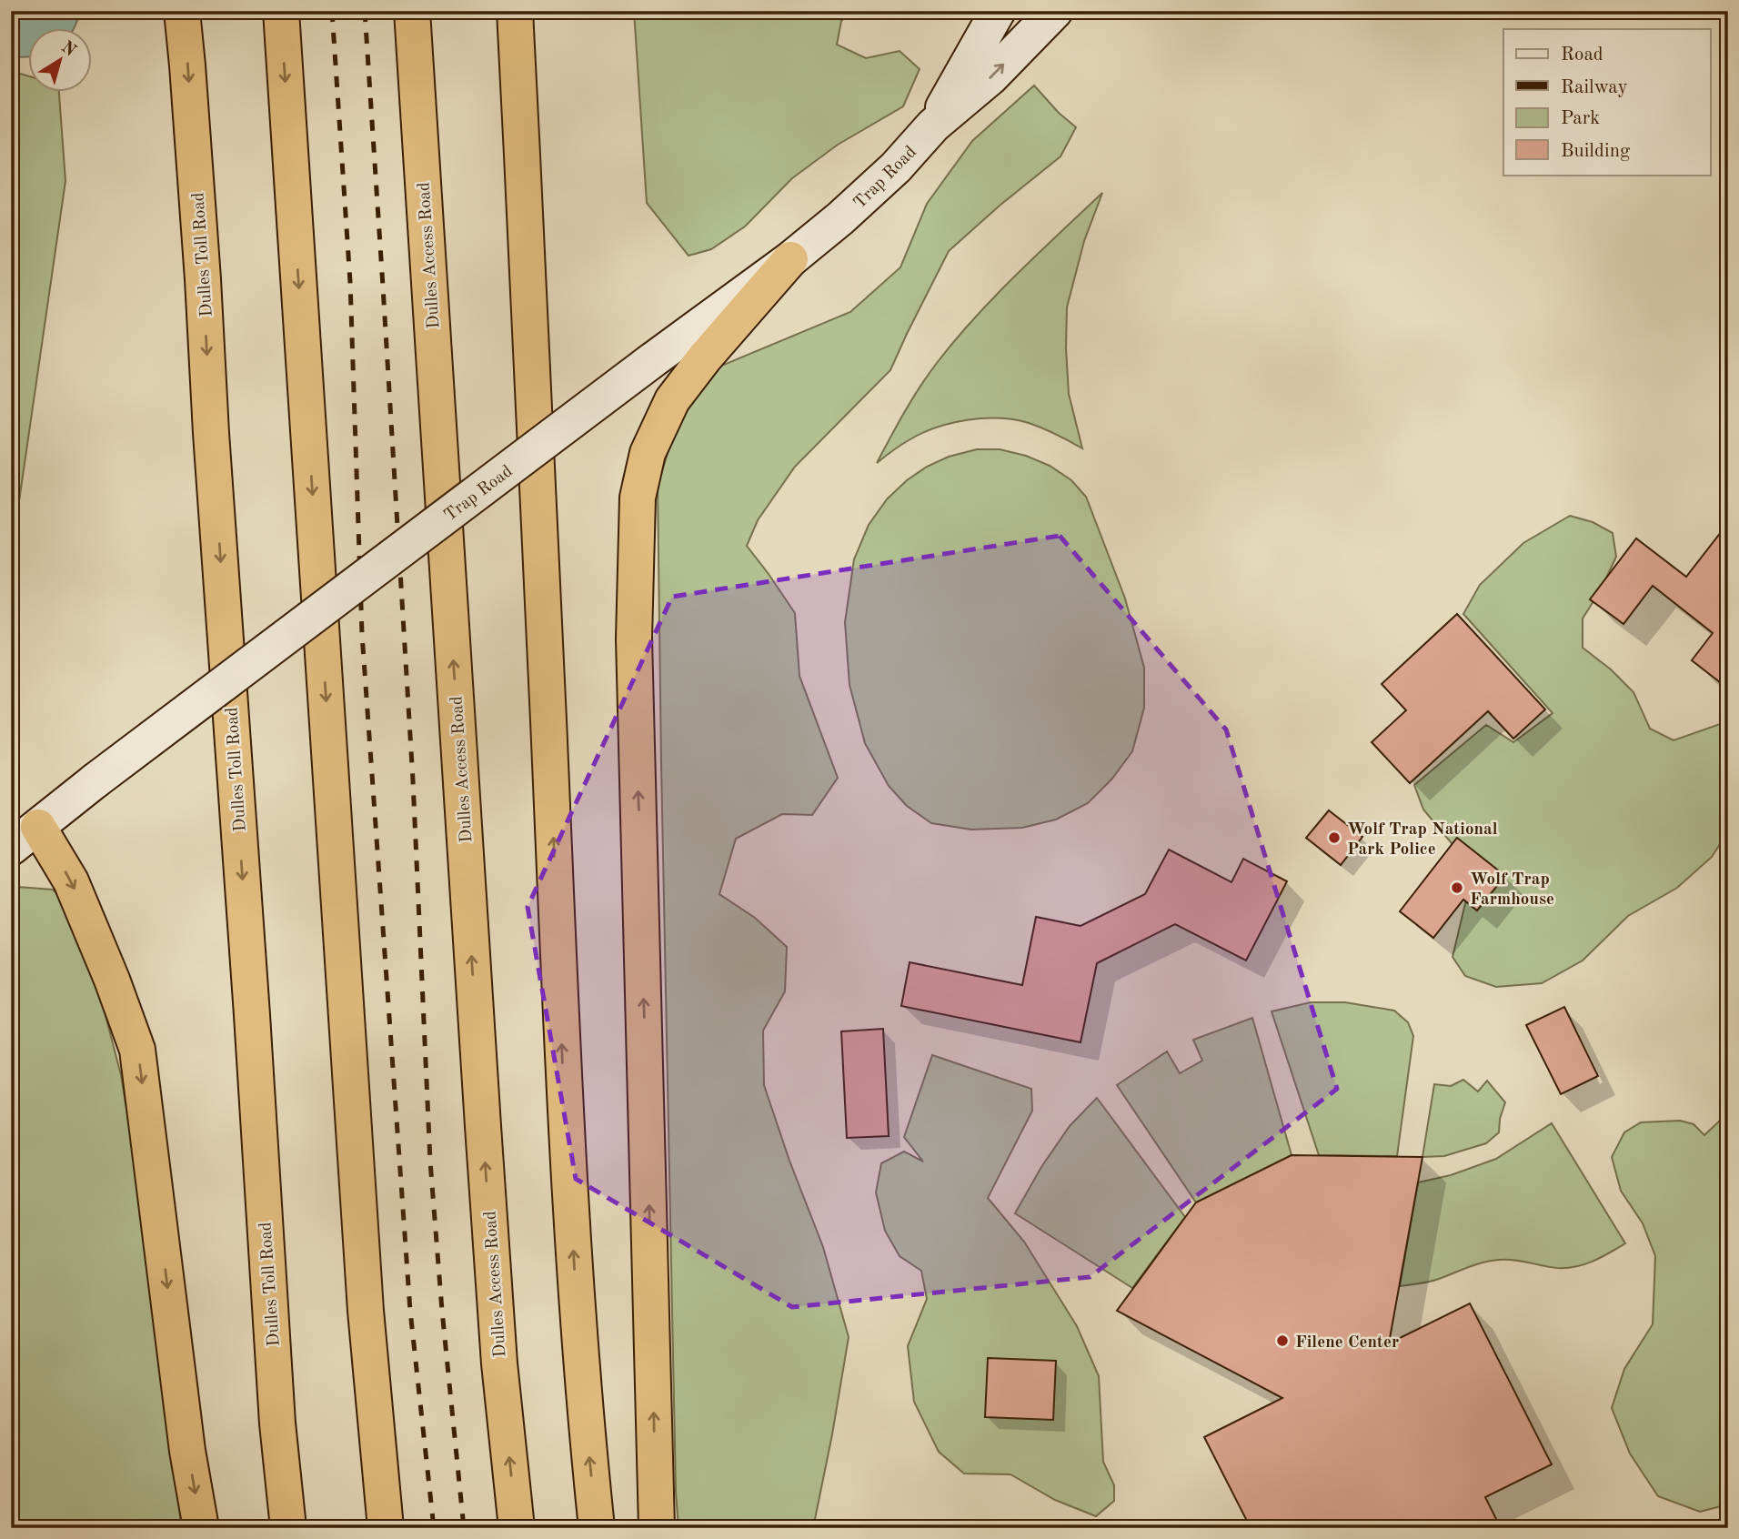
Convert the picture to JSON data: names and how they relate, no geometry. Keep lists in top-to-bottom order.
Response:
{
  "streets": {
    "highway": ["Dulles Toll Road", "Dulles Access Road"],
    "main road": ["Trap Road"]
  },
  "places": ["Wolf Trap National Park Police", "Wolf Trap Farmhouse", "Filene Center"],
  "legend": [
    "Road",
    "Railway",
    "Park",
    "Building"
  ],
  "north": "top right"
}
